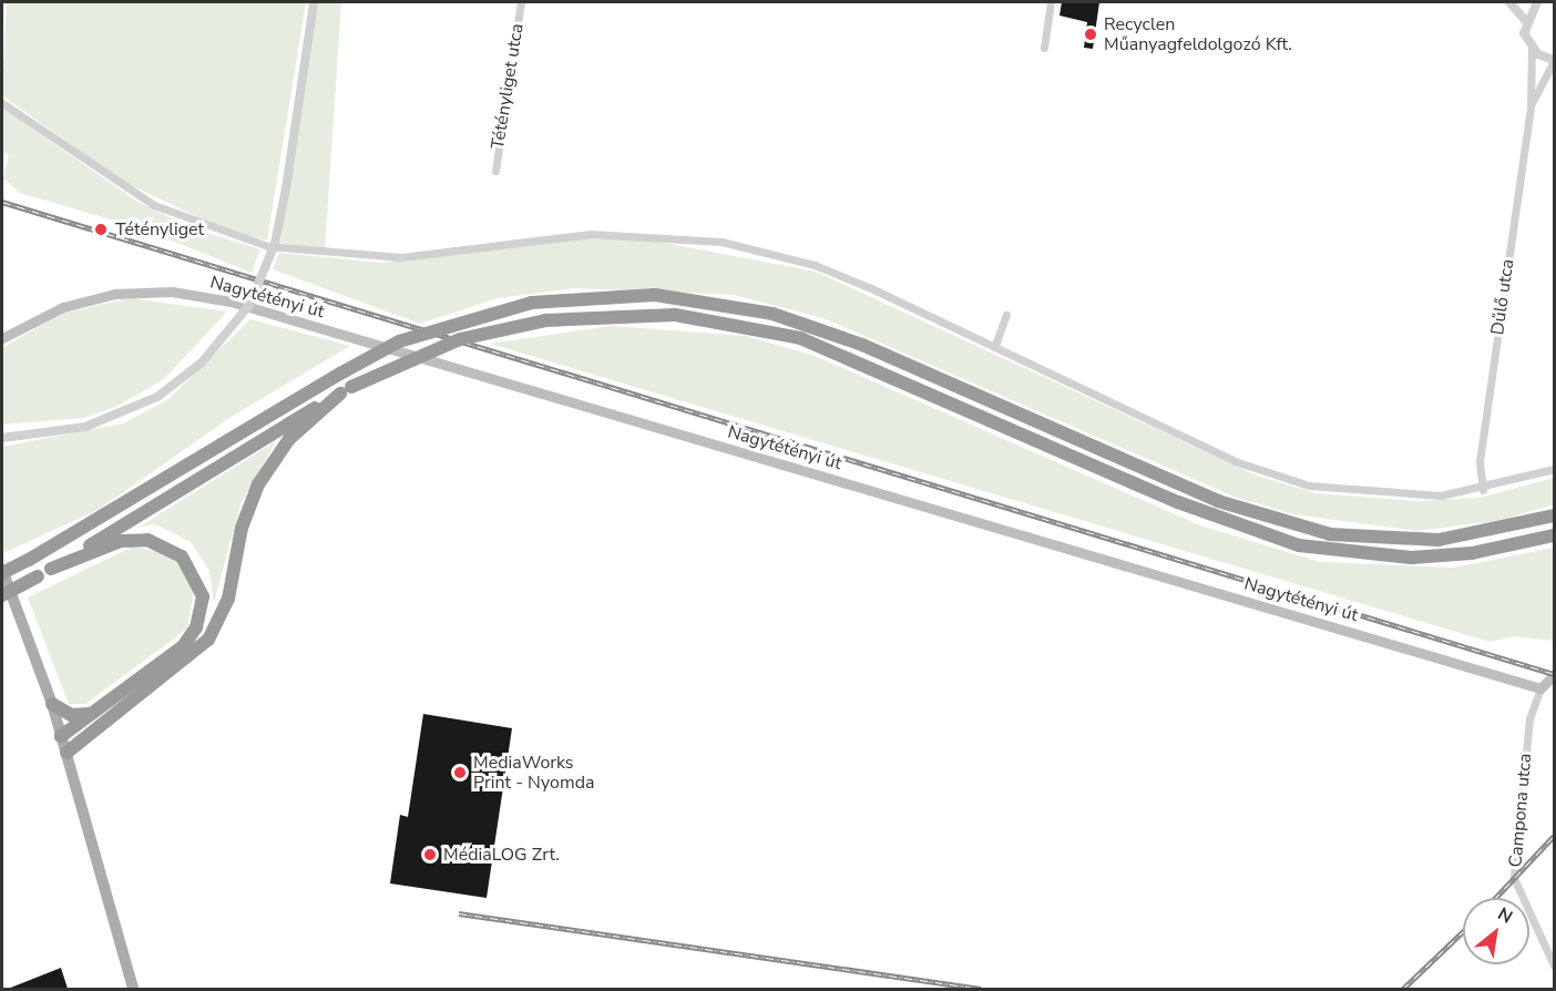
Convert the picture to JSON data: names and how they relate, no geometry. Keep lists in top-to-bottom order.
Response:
{
  "streets": {
    "main road": ["Nagytétényi út"],
    "street": ["Tétényliget utca", "Dűlő utca", "Campona utca"]
  },
  "crossings": [
    ["Nagytétényi út", "Campona utca"]
  ],
  "places": [
    "Recyclen Műanyagfeldolgozó Kft.",
    "Tétényliget",
    "MediaWorks Print - Nyomda",
    "MédiaLOG Zrt."
  ],
  "north": "top right"
}
